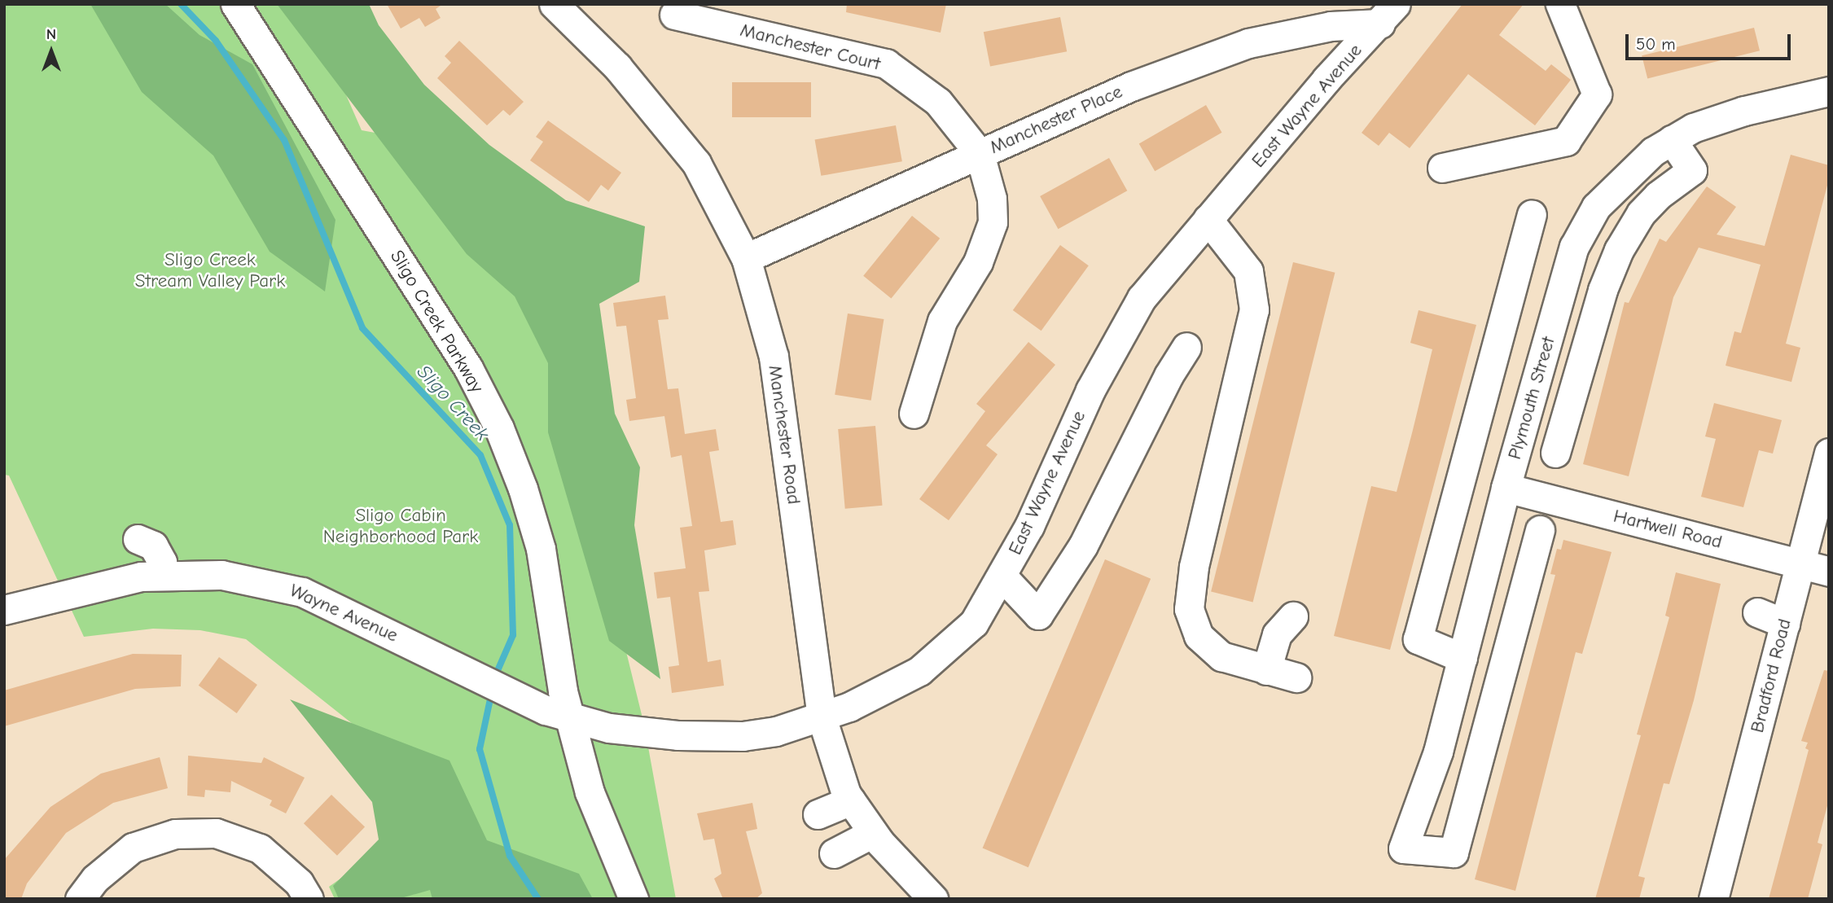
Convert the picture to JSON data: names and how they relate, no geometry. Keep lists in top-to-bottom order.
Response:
{
  "streets": {
    "street": [
      "Manchester Court",
      "East Wayne Avenue",
      "Manchester Place",
      "Sligo Creek Parkway",
      "Plymouth Street",
      "Manchester Road",
      "Hartwell Road",
      "Wayne Avenue",
      "Bradford Road"
    ]
  },
  "crossings": [
    ["Manchester Court", "Manchester Place"],
    ["East Wayne Avenue", "Manchester Place"],
    ["East Wayne Avenue", "Sligo Creek Parkway"],
    ["East Wayne Avenue", "Manchester Road"],
    ["East Wayne Avenue", "Wayne Avenue"],
    ["Manchester Place", "Manchester Road"],
    ["Sligo Creek Parkway", "Wayne Avenue"],
    ["Plymouth Street", "Hartwell Road"],
    ["Hartwell Road", "Bradford Road"]
  ],
  "water": ["Sligo Creek"],
  "parks": ["Sligo Creek Stream Valley Park", "Sligo Cabin Neighborhood Park"],
  "scale_bar": "50 m",
  "north": "top"
}
